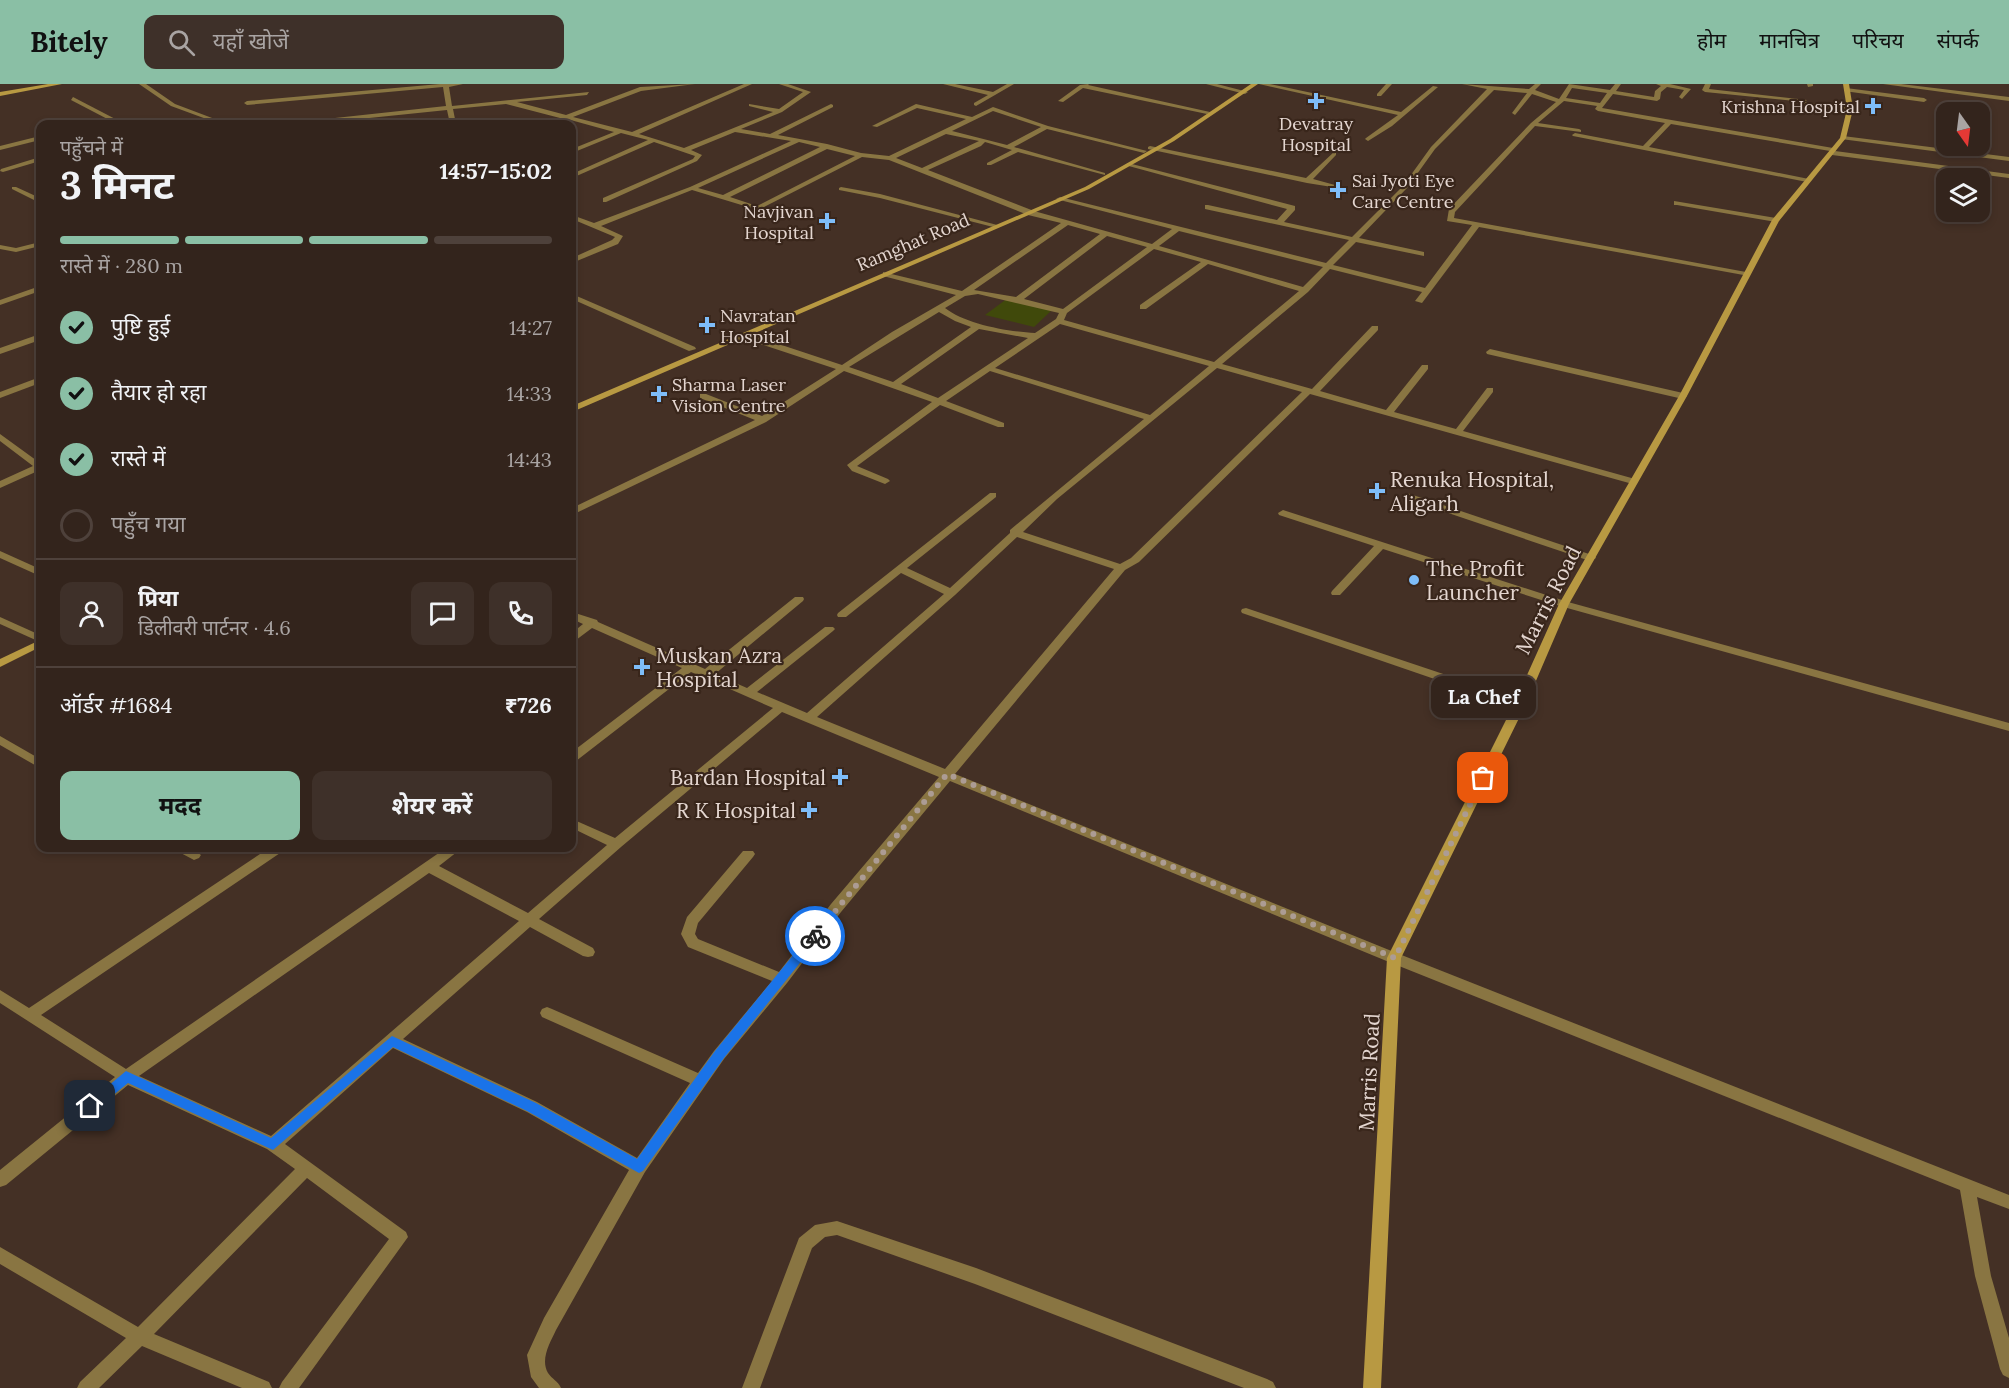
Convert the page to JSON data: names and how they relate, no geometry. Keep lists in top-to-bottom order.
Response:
{
  "streets": {
    "main road": ["Ramghat Road", "Marris Road"]
  },
  "places": {
    "health": [
      "Devatray Hospital",
      "Krishna Hospital",
      "Sai Jyoti Eye Care Centre",
      "Navjivan Hospital",
      "Navratan Hospital",
      "Sharma Laser Vision Centre",
      "Renuka Hospital, Aligarh",
      "Muskan Azra Hospital",
      "Bardan Hospital",
      "R K Hospital"
    ],
    "other": ["The Profit Launcher", "La Chef"]
  },
  "north": "bottom",
  "page": {
    "header": "Bitely",
    "search": "यहाँ खोजें",
    "nav": [
      "होम",
      "मानचित्र",
      "परिचय",
      "संपर्क"
    ],
    "heading": ["3 मिनट", "पहुँचने में", "14:57–15:02"],
    "panel": [
      "प्रिया",
      "डिलीवरी पार्टनर · 4.6",
      "ऑर्डर #1684",
      "₹726"
    ],
    "bar": "रास्ते में · 280 m",
    "list": [
      ["पुष्टि हुई", "14:27"],
      ["तैयार हो रहा", "14:33"],
      ["रास्ते में", "14:43"],
      "पहुँच गया"
    ],
    "bubble": "La Chef",
    "buttons": ["मदद", "शेयर करें"]
  }
}
